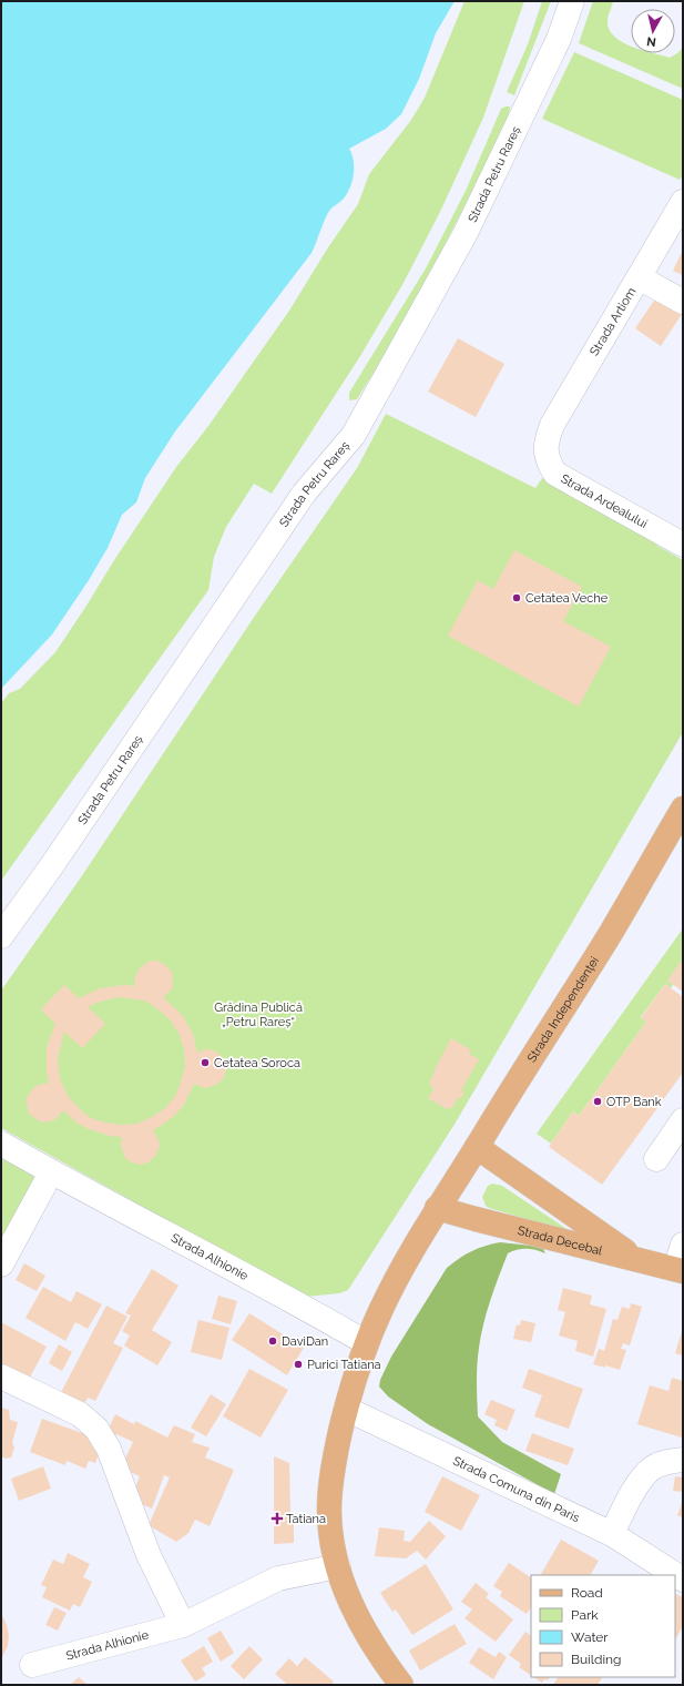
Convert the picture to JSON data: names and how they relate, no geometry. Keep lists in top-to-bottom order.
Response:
{
  "streets": {
    "main road": ["Strada Independenței", "Strada Decebal"],
    "street": [
      "Strada Petru Rareș",
      "Strada Artiom",
      "Strada Ardealului",
      "Strada Alhionie",
      "Strada Comuna din Paris"
    ]
  },
  "crossings": [
    ["Strada Artiom", "Strada Ardealului"],
    ["Strada Independenței", "Strada Decebal"]
  ],
  "parks": ["Grădina Publică „Petru Rareș“"],
  "places": {
    "other": [
      "Cetatea Veche",
      "Cetatea Soroca",
      "OTP Bank",
      "DaviDan",
      "Purici Tatiana"
    ],
    "health": ["Tatiana"]
  },
  "legend": [
    "Road",
    "Park",
    "Water",
    "Building"
  ],
  "north": "bottom"
}
